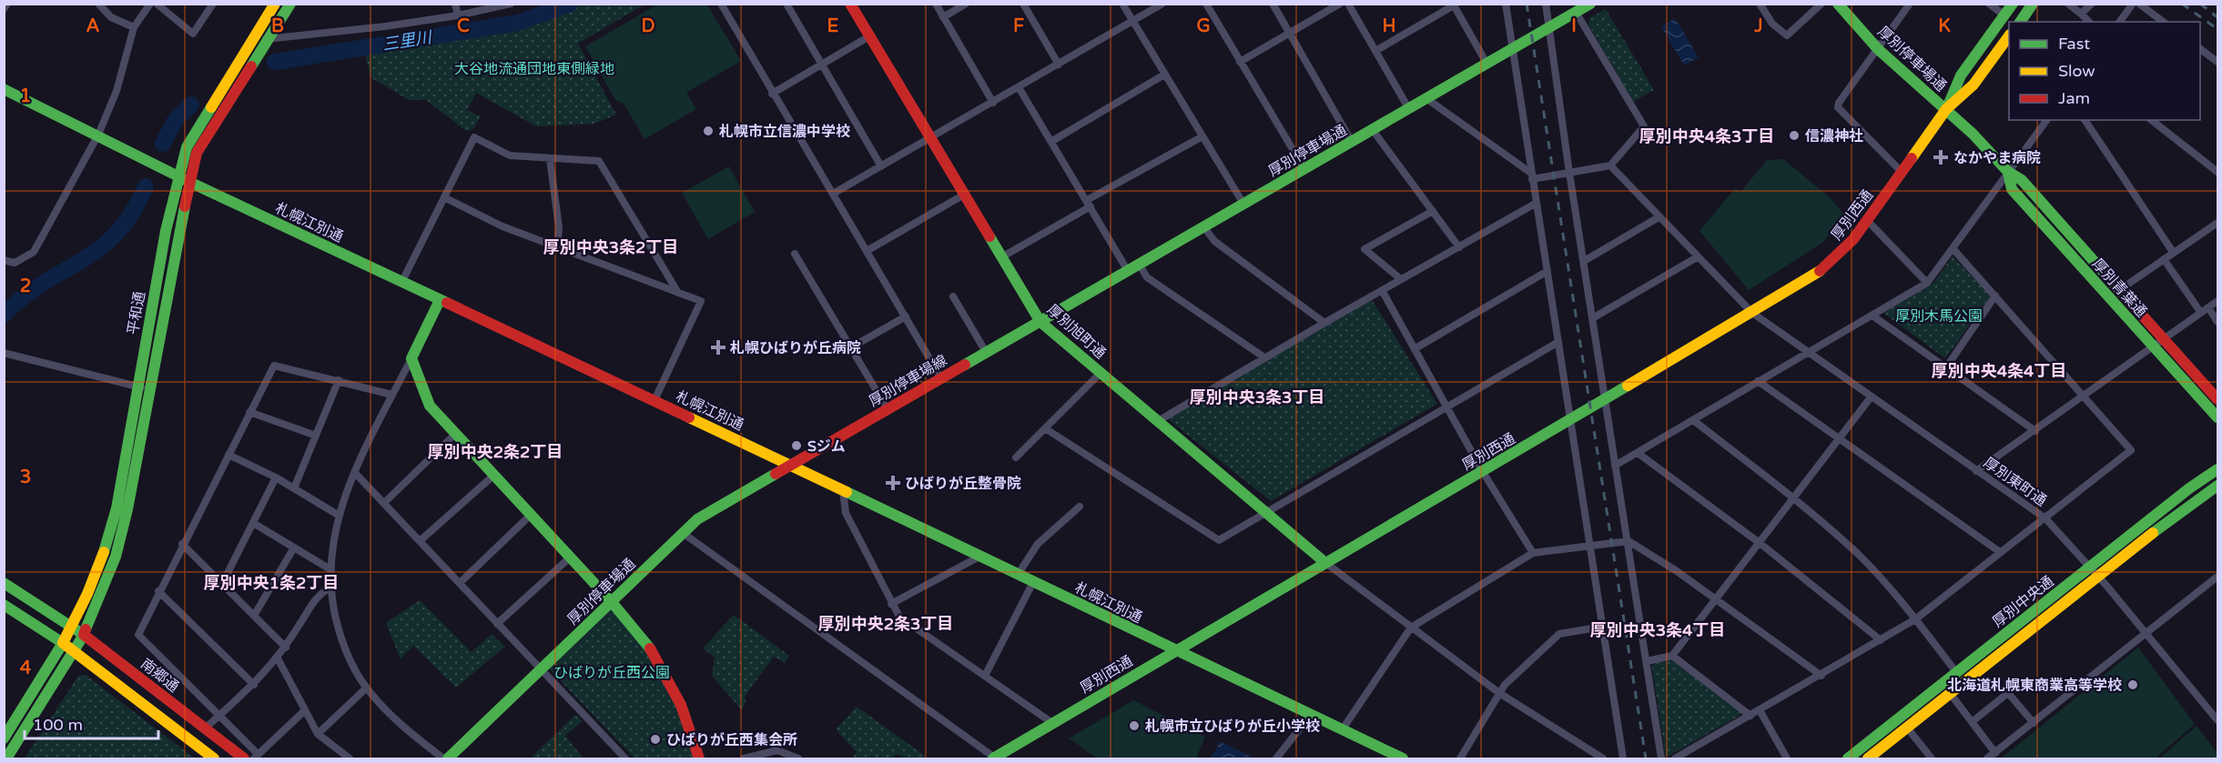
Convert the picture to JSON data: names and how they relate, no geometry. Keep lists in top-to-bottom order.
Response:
{
  "streets": {
    "main road": [
      "厚別停車場通",
      "厚別西通",
      "札幌江別通",
      "厚別青葉通",
      "平和通",
      "厚別旭町通",
      "厚別停車場線",
      "厚別中央通",
      "南郷通"
    ],
    "street": ["厚別東町通"]
  },
  "crossings": [
    ["厚別停車場通", "厚別西通"],
    ["厚別停車場通", "札幌江別通"],
    ["厚別停車場通", "厚別青葉通"],
    ["厚別停車場通", "厚別旭町通"],
    ["厚別停車場通", "厚別停車場線"],
    ["厚別西通", "札幌江別通"],
    ["厚別西通", "厚別青葉通"],
    ["厚別西通", "厚別旭町通"],
    ["厚別西通", "厚別東町通"],
    ["札幌江別通", "平和通"],
    ["札幌江別通", "厚別停車場線"],
    ["平和通", "南郷通"],
    ["厚別旭町通", "厚別停車場線"],
    ["厚別東町通", "厚別中央通"]
  ],
  "districts": [
    "厚別中央4条3丁目",
    "厚別中央3条2丁目",
    "厚別中央4条4丁目",
    "厚別中央3条3丁目",
    "厚別中央2条2丁目",
    "厚別中央1条2丁目",
    "厚別中央2条3丁目",
    "厚別中央3条4丁目"
  ],
  "water": ["三里川"],
  "parks": ["大谷地流通団地東側緑地", "厚別木馬公園", "ひばりが丘西公園"],
  "places": {
    "other": [
      "札幌市立信濃中学校",
      "信濃神社",
      "Sジム",
      "北海道札幌東商業高等学校",
      "札幌市立ひばりが丘小学校",
      "ひばりが丘西集会所"
    ],
    "health": ["なかやま病院", "札幌ひばりが丘病院", "ひばりが丘整骨院"]
  },
  "legend": ["Fast", "Slow", "Jam"],
  "scale_bar": "100 m",
  "grid": {
    "columns": [
      "A",
      "B",
      "C",
      "D",
      "E",
      "F",
      "G",
      "H",
      "I",
      "J",
      "K"
    ],
    "rows": [
      "1",
      "2",
      "3",
      "4"
    ]
  }
}
